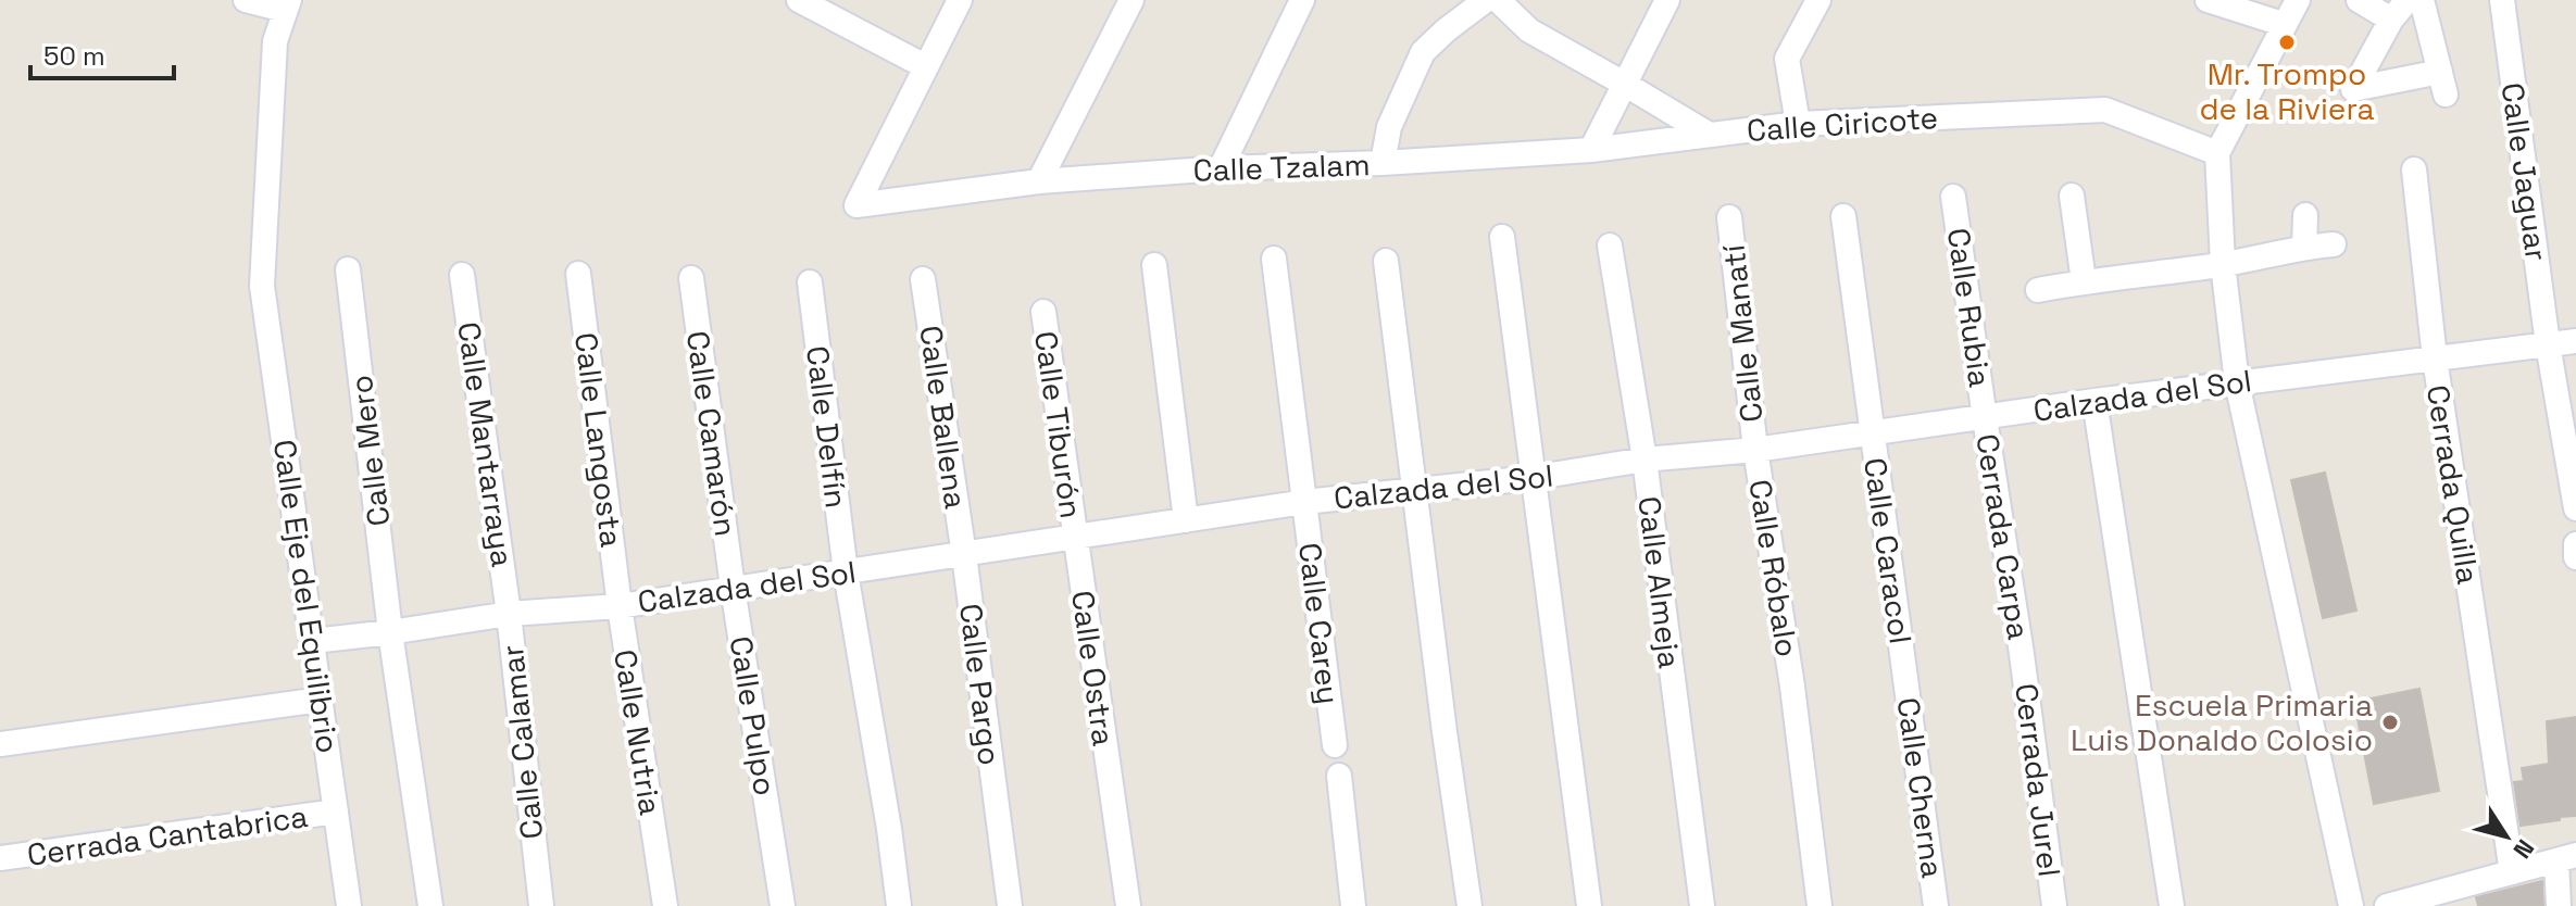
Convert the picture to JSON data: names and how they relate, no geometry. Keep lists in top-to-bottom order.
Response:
{
  "streets": {
    "street": [
      "Calle Ciricote",
      "Calle Tzalam",
      "Calle Jaguar",
      "Calle Rubia",
      "Calle Manatí",
      "Calzada del Sol",
      "Calle Ballena",
      "Calle Tiburón",
      "Calle Delfín",
      "Calle Camarón",
      "Calle Langosta",
      "Calle Mantarraya",
      "Calle Mero",
      "Cerrada Quilla",
      "Cerrada Carpa",
      "Calle Caracol",
      "Calle Róbalo",
      "Calle Almeja",
      "Calle Eje del Equilibrio",
      "Calle Carey",
      "Calle Ostra",
      "Calle Pargo",
      "Calle Pulpo",
      "Calle Nutria",
      "Calle Calamar",
      "Cerrada Jurel",
      "Calle Cherna",
      "Cerrada Cantabrica"
    ]
  },
  "crossings": [
    ["Calle Ciricote", "Calle Tzalam"],
    ["Calle Jaguar", "Calzada del Sol"],
    ["Calle Rubia", "Calzada del Sol"],
    ["Calle Rubia", "Cerrada Carpa"],
    ["Calle Manatí", "Calzada del Sol"],
    ["Calle Manatí", "Calle Róbalo"],
    ["Calzada del Sol", "Calle Ballena"],
    ["Calzada del Sol", "Calle Tiburón"],
    ["Calzada del Sol", "Calle Delfín"],
    ["Calzada del Sol", "Calle Camarón"],
    ["Calzada del Sol", "Calle Langosta"],
    ["Calzada del Sol", "Calle Mantarraya"],
    ["Calzada del Sol", "Calle Mero"],
    ["Calzada del Sol", "Cerrada Quilla"],
    ["Calzada del Sol", "Cerrada Carpa"],
    ["Calzada del Sol", "Calle Caracol"],
    ["Calzada del Sol", "Calle Róbalo"],
    ["Calzada del Sol", "Calle Almeja"],
    ["Calzada del Sol", "Calle Eje del Equilibrio"],
    ["Calzada del Sol", "Calle Carey"],
    ["Calzada del Sol", "Calle Ostra"],
    ["Calzada del Sol", "Calle Pargo"],
    ["Calzada del Sol", "Calle Pulpo"],
    ["Calzada del Sol", "Calle Nutria"],
    ["Calzada del Sol", "Calle Calamar"],
    ["Calle Ballena", "Calle Pargo"],
    ["Calle Tiburón", "Calle Ostra"],
    ["Calle Camarón", "Calle Pulpo"],
    ["Calle Langosta", "Calle Nutria"],
    ["Calle Mantarraya", "Calle Calamar"],
    ["Cerrada Carpa", "Cerrada Jurel"],
    ["Calle Caracol", "Calle Cherna"],
    ["Calle Eje del Equilibrio", "Cerrada Cantabrica"]
  ],
  "places": ["Mr. Trompo de la Riviera", "Escuela Primaria Luis Donaldo Colosio"],
  "scale_bar": "50 m",
  "north": "bottom right"
}
